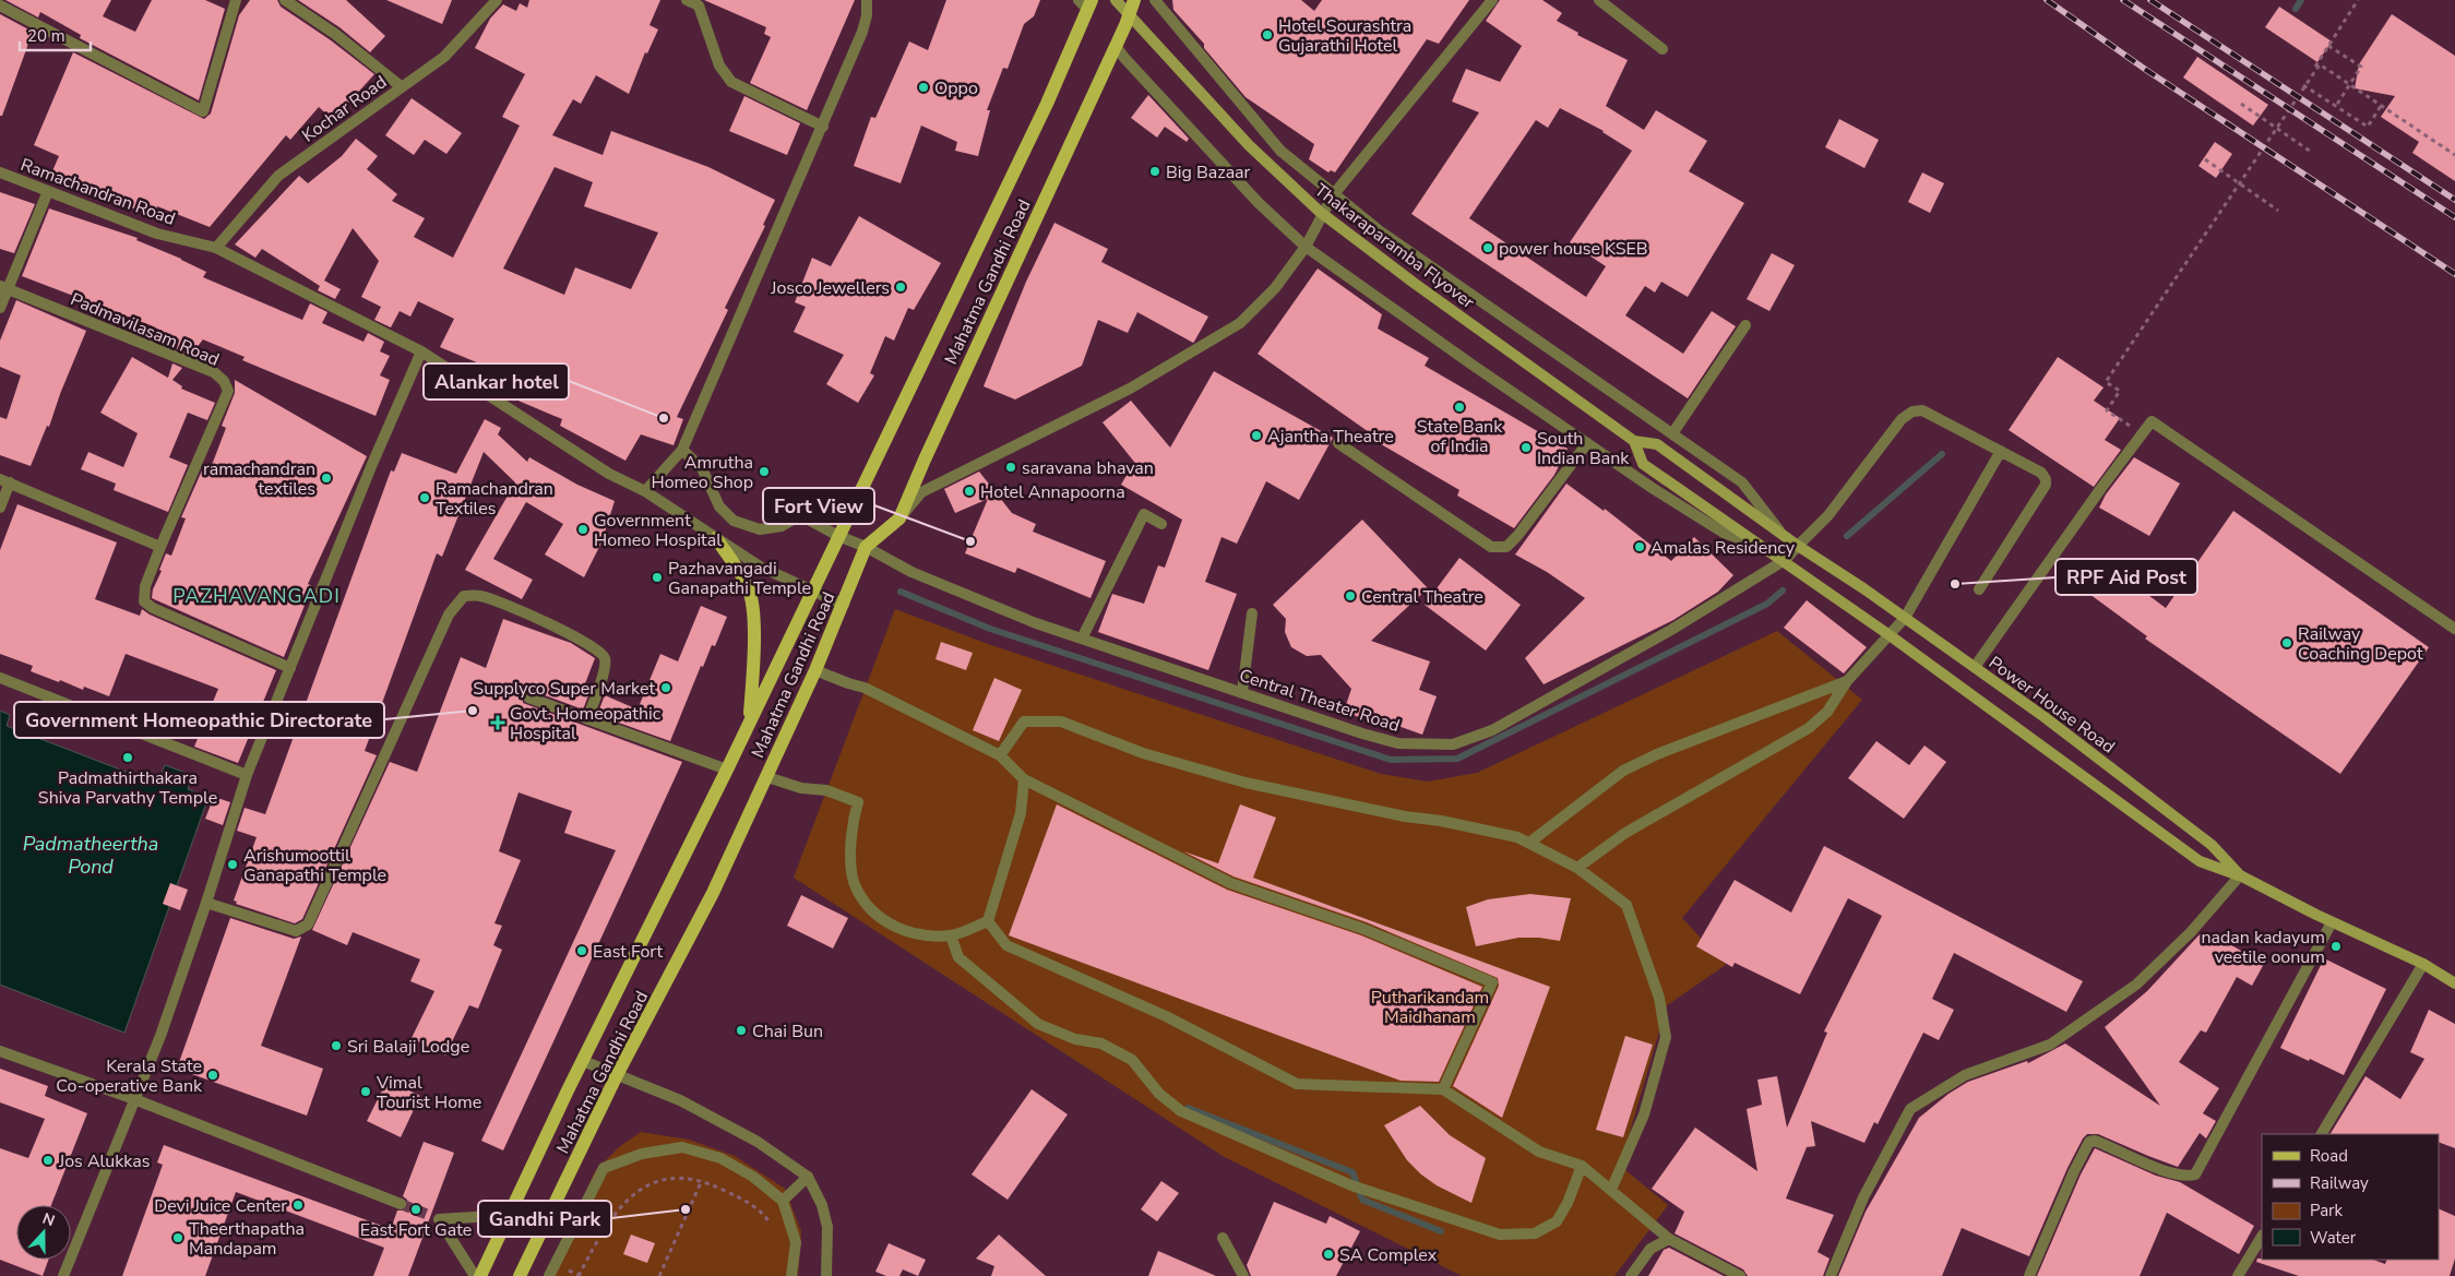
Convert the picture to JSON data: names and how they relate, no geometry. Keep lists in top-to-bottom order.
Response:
{
  "streets": {
    "main road": ["Thakaraparamba Flyover", "Mahatma Gandhi Road", "Power House Road"],
    "street": [
      "Kochar Road",
      "Ramachandran Road",
      "Padmavilasam Road",
      "Central Theater Road"
    ]
  },
  "crossings": [
    ["Kochar Road", "Ramachandran Road"],
    ["Ramachandran Road", "Mahatma Gandhi Road"],
    ["Thakaraparamba Flyover", "Power House Road"],
    ["Mahatma Gandhi Road", "Central Theater Road"],
    ["Central Theater Road", "Power House Road"]
  ],
  "districts": ["PAZHAVANGADI"],
  "water": ["Padmatheertha Pond"],
  "parks": ["Putharikandam Maidhanam"],
  "places": {
    "other": [
      "Hotel Sourashtra Gujarathi Hotel",
      "Oppo",
      "Big Bazaar",
      "power house KSEB",
      "Josco Jewellers",
      "State Bank of India",
      "Alankar hotel",
      "Ajantha Theatre",
      "South Indian Bank",
      "saravana bhavan",
      "Amrutha Homeo Shop",
      "ramachandran textiles",
      "Hotel Annapoorna",
      "Ramachandran Textiles",
      "Government Homeo Hospital",
      "Fort View",
      "Amalas Residency",
      "Pazhavangadi Ganapathi Temple",
      "RPF Aid Post",
      "Central Theatre",
      "Railway Coaching Depot",
      "Supplyco Super Market",
      "Government Homeopathic Directorate",
      "Padmathirthakara Shiva Parvathy Temple",
      "Arishumoottil Ganapathi Temple",
      "nadan kadayum veetile oonum",
      "East Fort",
      "Chai Bun",
      "Sri Balaji Lodge",
      "Kerala State Co-operative Bank",
      "Vimal Tourist Home",
      "Jos Alukkas",
      "Devi Juice Center",
      "East Fort Gate",
      "Gandhi Park",
      "Theerthapatha Mandapam",
      "SA Complex"
    ],
    "health": ["Govt. Homeopathic Hospital"]
  },
  "legend": [
    "Road",
    "Railway",
    "Park",
    "Water"
  ],
  "scale_bar": "20 m",
  "north": "top"
}
